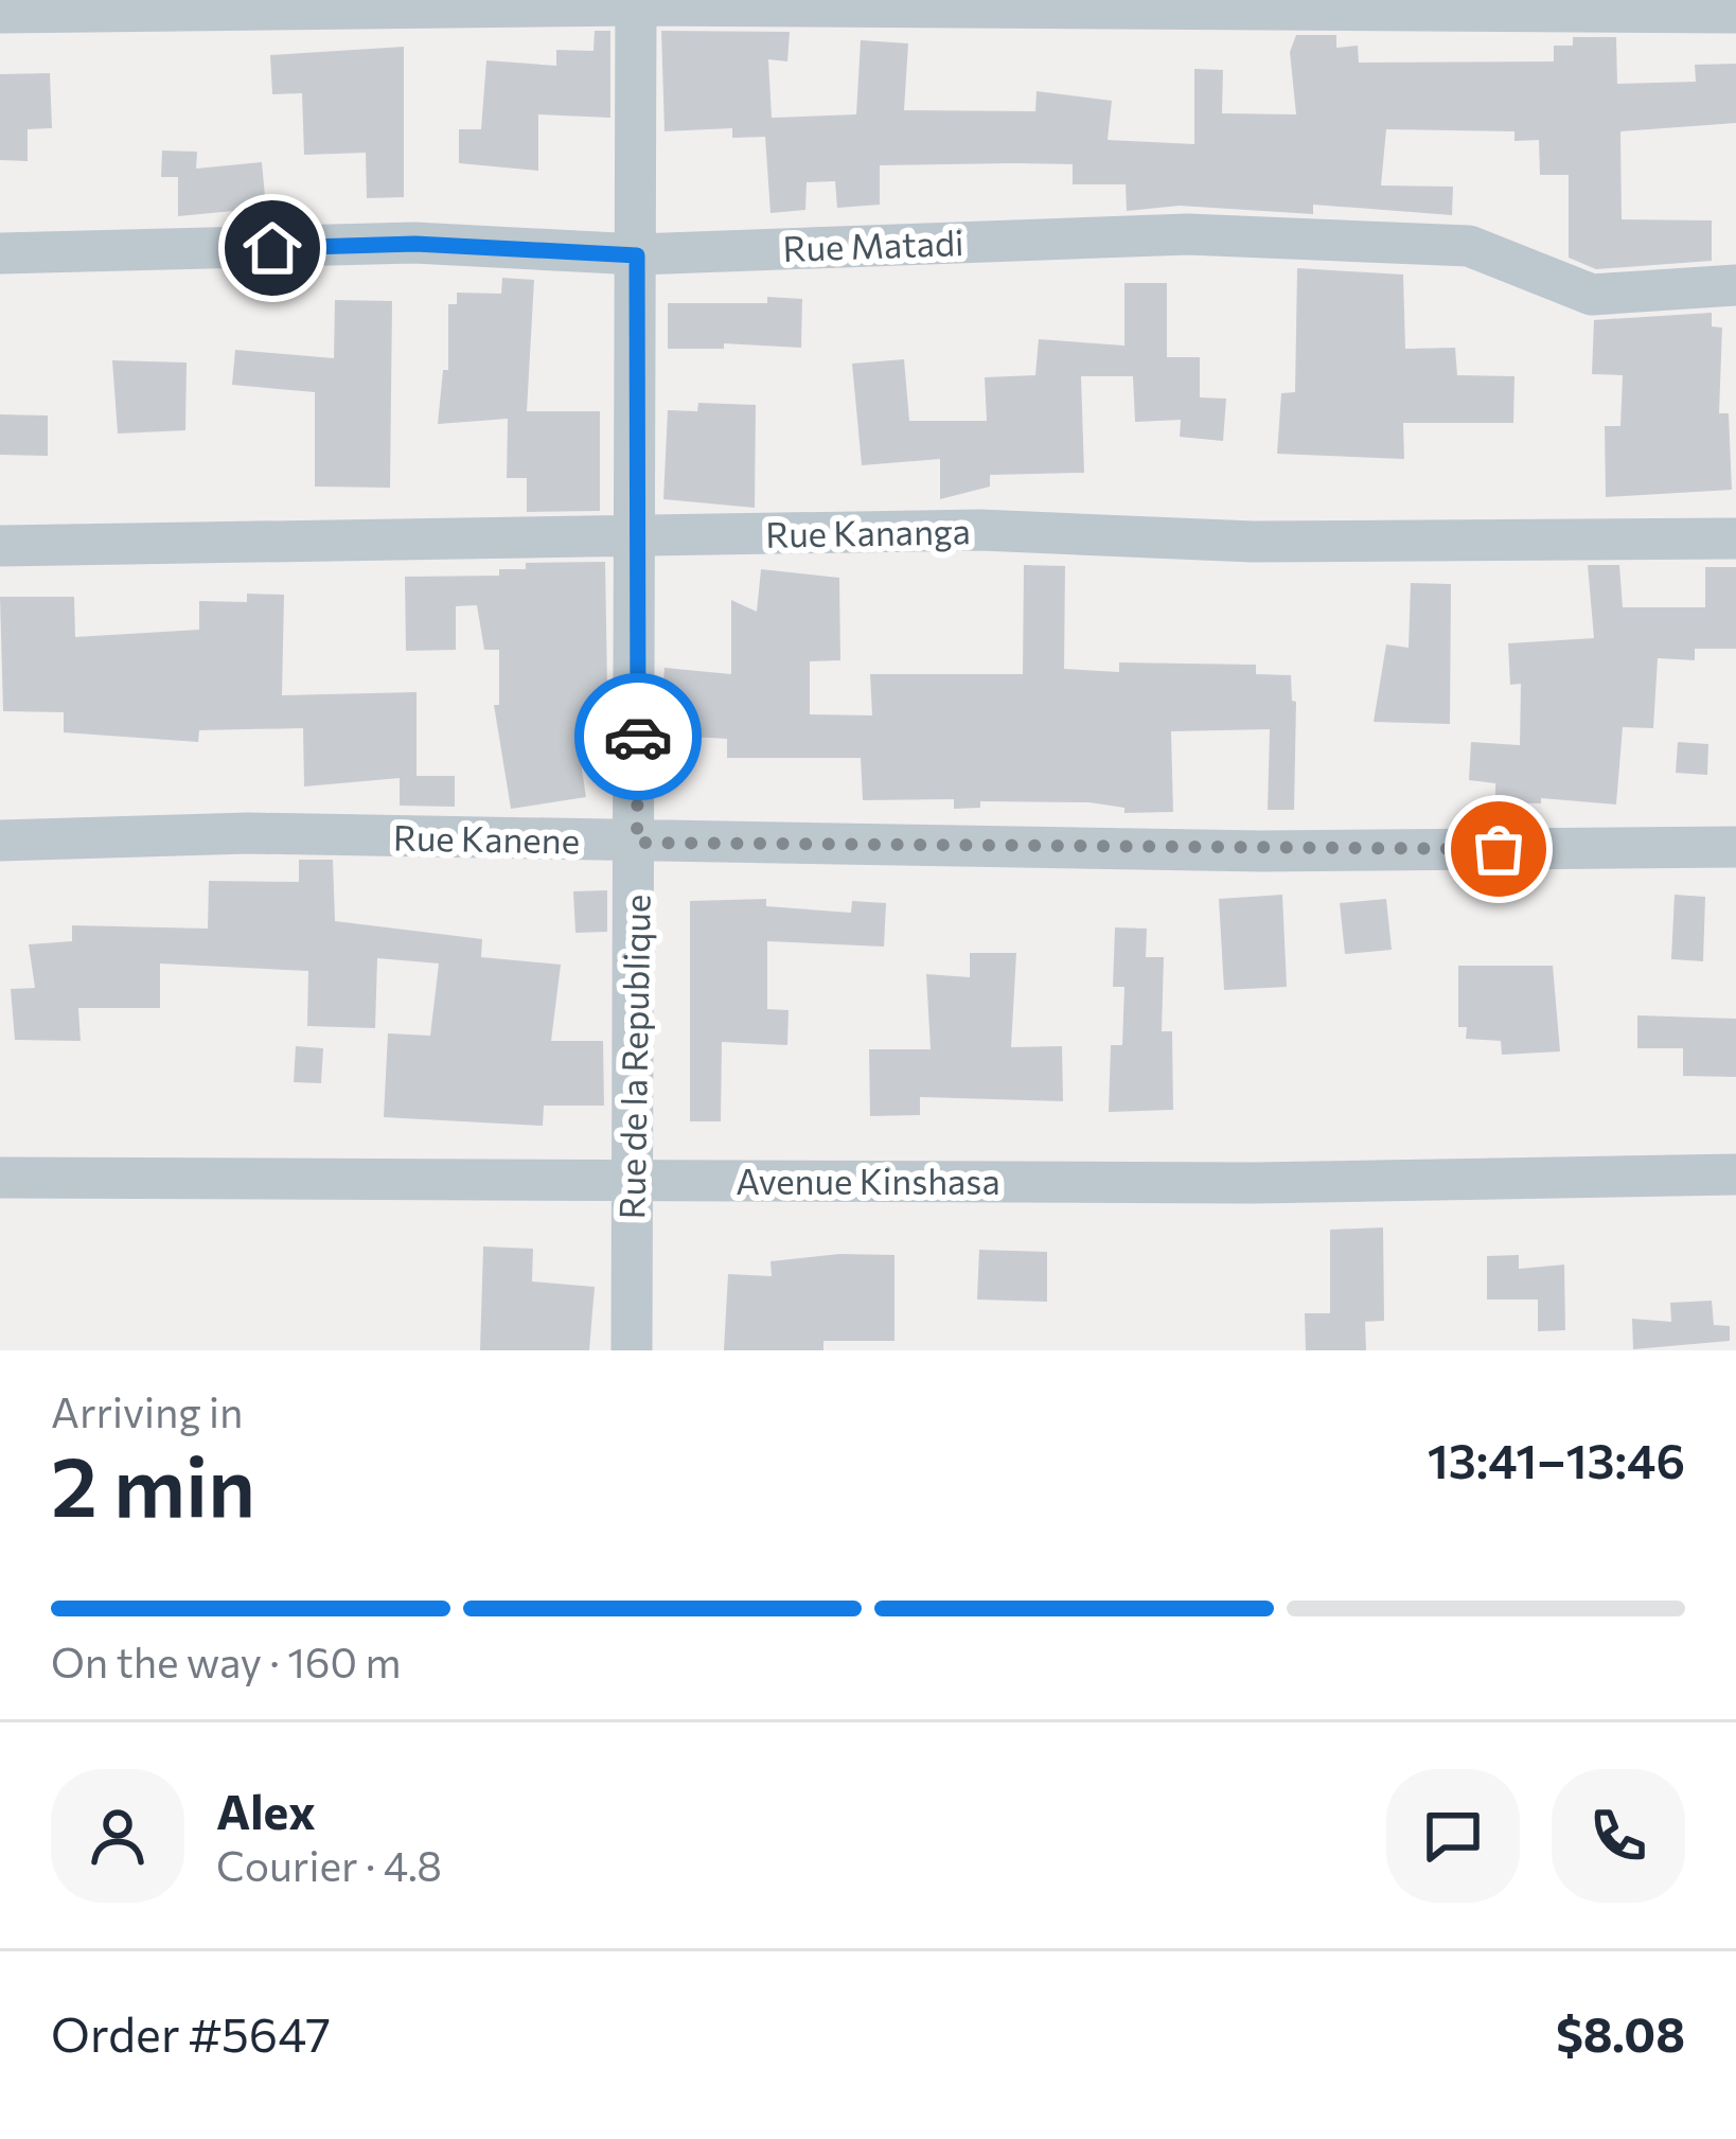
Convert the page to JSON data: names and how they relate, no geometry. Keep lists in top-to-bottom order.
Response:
{
  "streets": {
    "street": [
      "Rue Matadi",
      "Rue Kananga",
      "Rue Kanene",
      "Rue de la Republique",
      "Avenue Kinshasa"
    ]
  },
  "crossings": [
    ["Rue Matadi", "Rue de la Republique"],
    ["Rue Kananga", "Rue de la Republique"],
    ["Rue Kanene", "Rue de la Republique"],
    ["Rue de la Republique", "Avenue Kinshasa"]
  ],
  "page": {
    "heading": ["2 min", "Arriving in", "13:41–13:46"],
    "panel": [
      "Alex",
      "Courier · 4.8",
      "Order #5647",
      "$8.08"
    ],
    "bar": "On the way · 160 m"
  }
}
